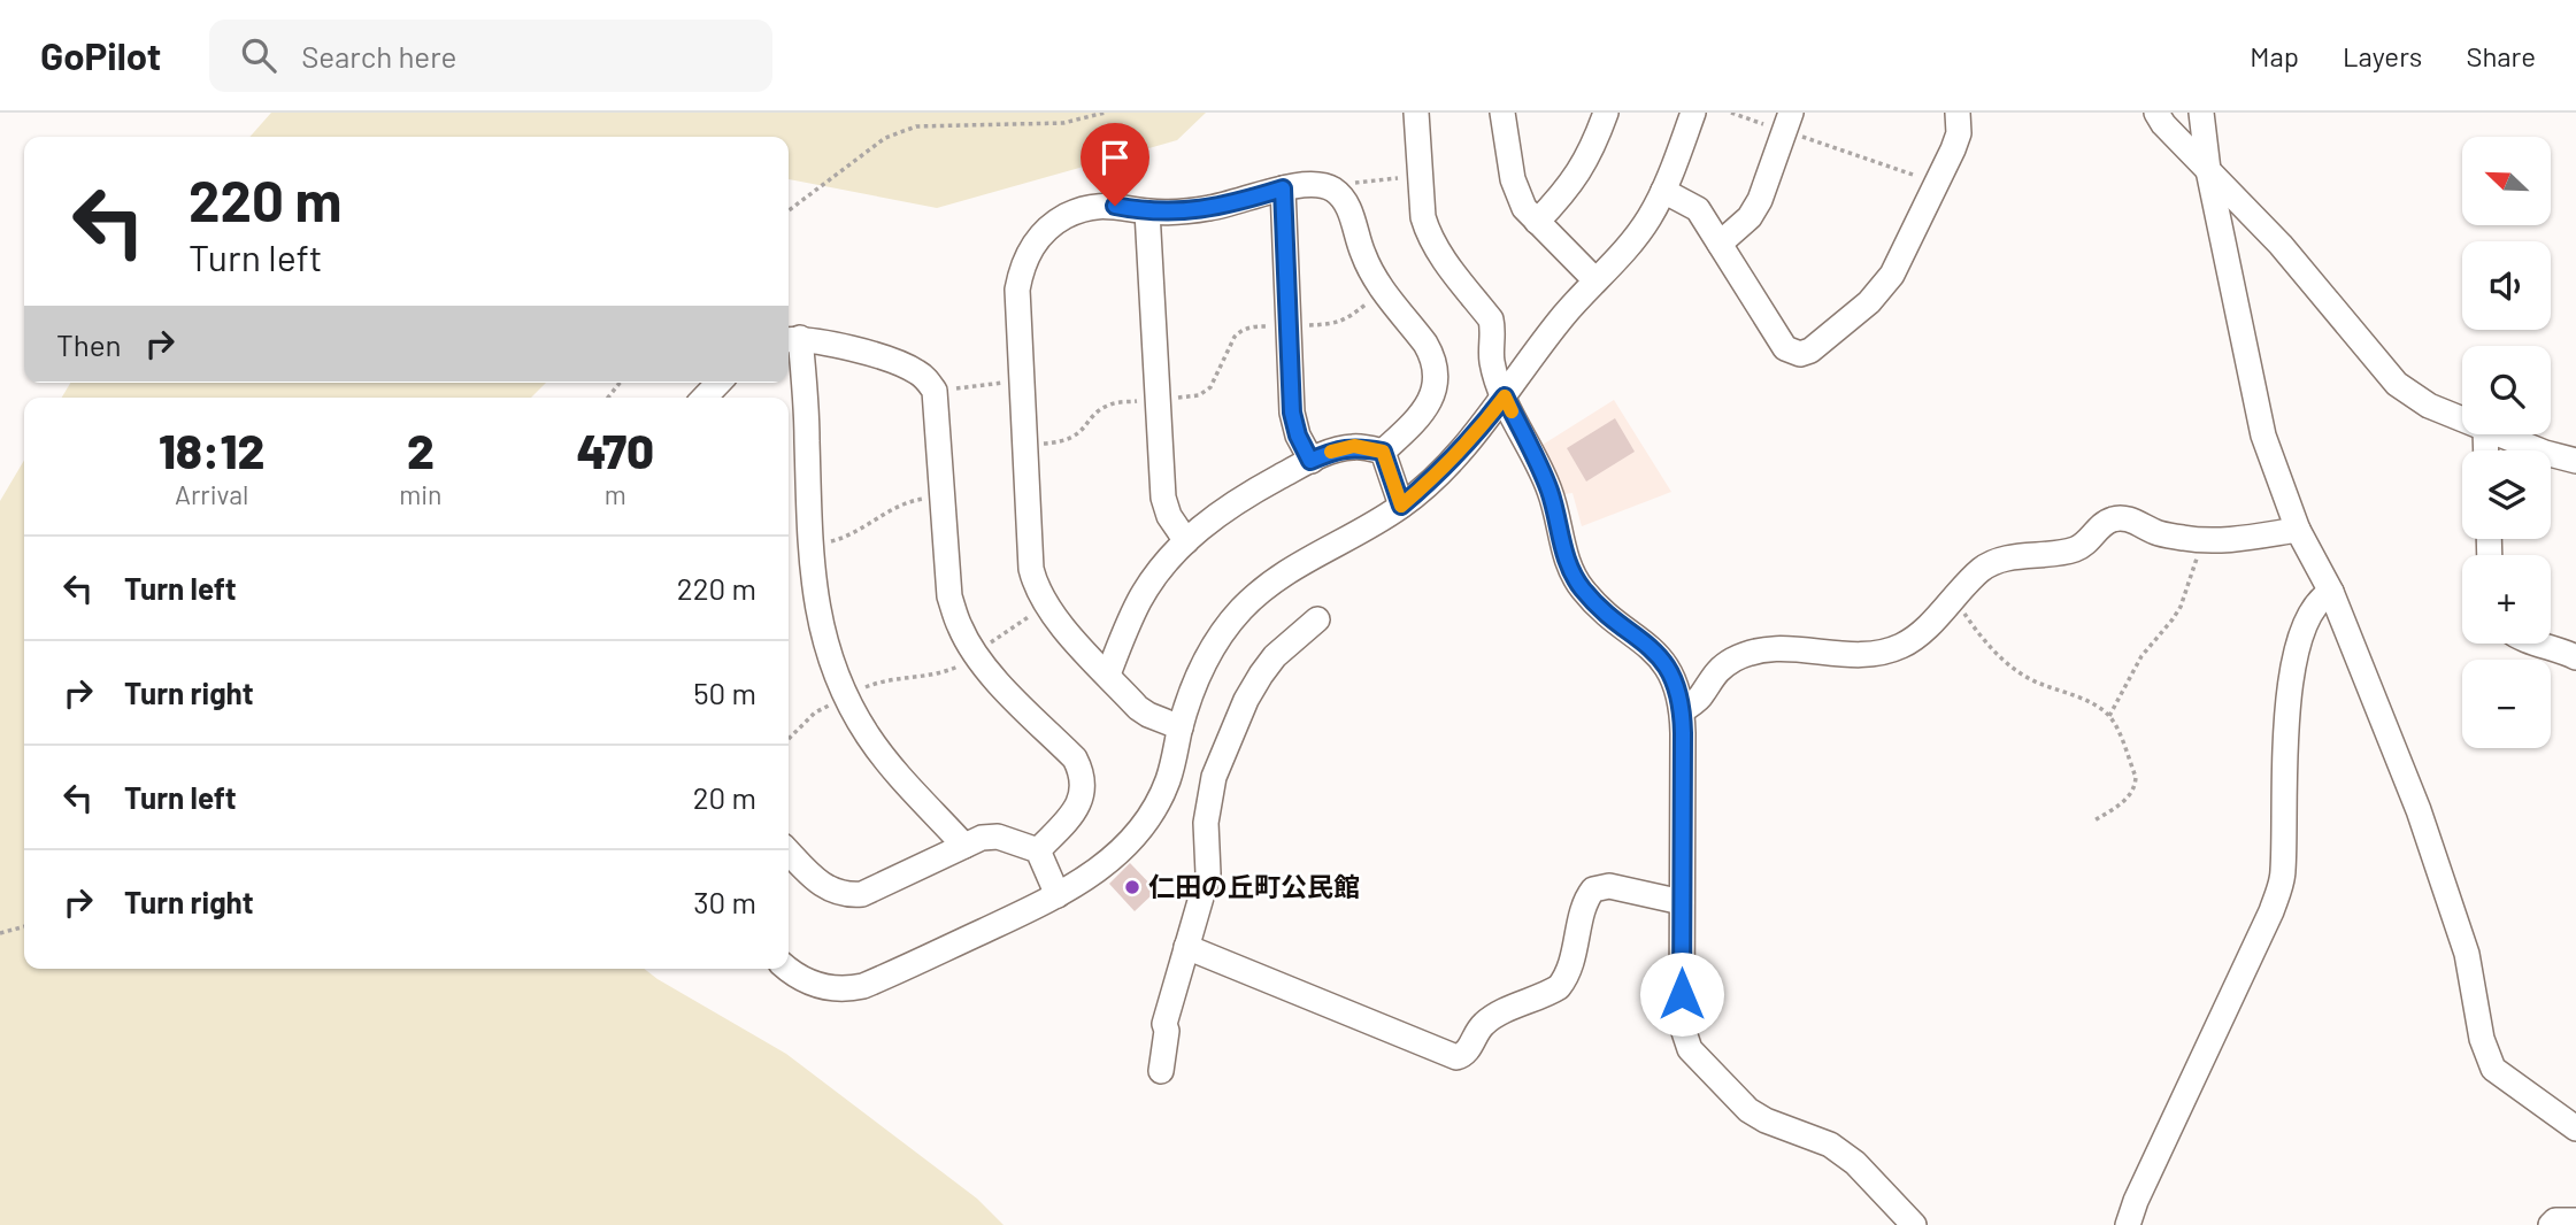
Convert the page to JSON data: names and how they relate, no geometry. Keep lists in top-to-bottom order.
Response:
{
  "places": ["仁田の丘町公民館"],
  "north": "top left",
  "page": {
    "header": "GoPilot",
    "search": "Search here",
    "nav": ["Map", "Layers", "Share"],
    "map_buttons": ["+", "−"],
    "turn": ["220 m", "Turn left"],
    "then": "Then",
    "eta": [
      "18:12",
      "Arrival",
      "2",
      "min",
      "470",
      "m"
    ],
    "list": [
      {
        "name": "Turn left",
        "value": "220 m"
      },
      {
        "name": "Turn right",
        "value": "50 m"
      },
      {
        "name": "Turn left",
        "value": "20 m"
      },
      {
        "name": "Turn right",
        "value": "30 m"
      }
    ]
  }
}
